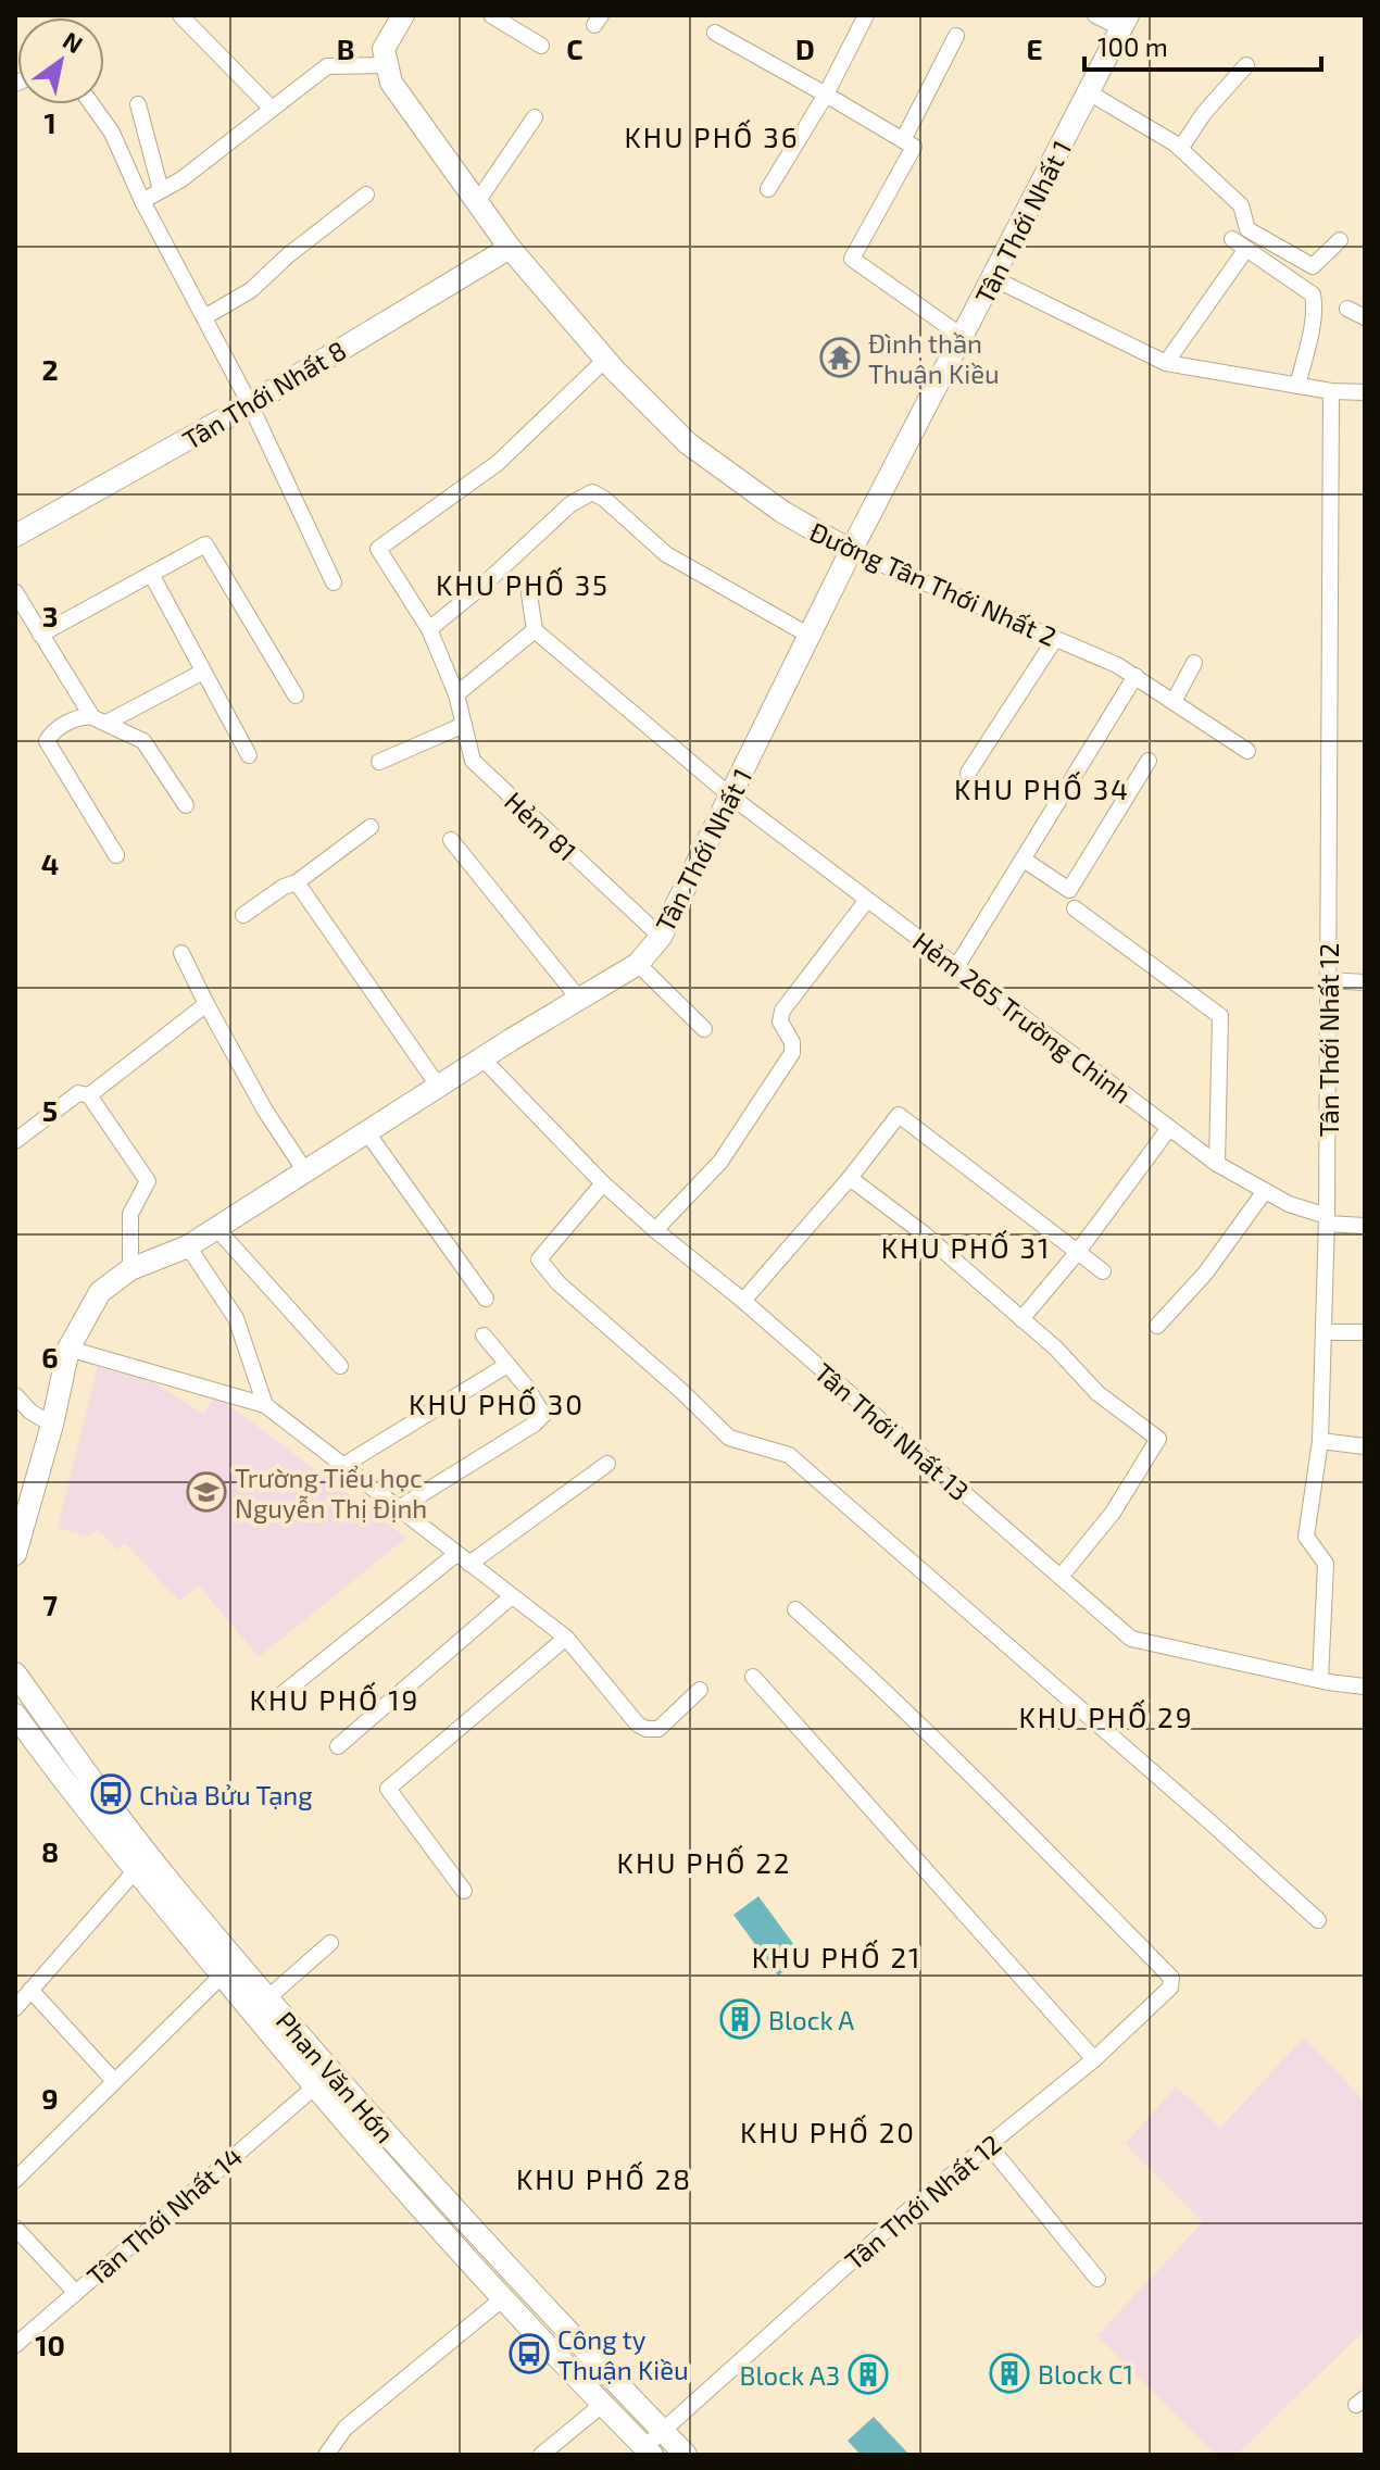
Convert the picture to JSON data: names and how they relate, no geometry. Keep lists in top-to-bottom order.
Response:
{
  "streets": {
    "street": [
      "Tân Thới Nhất 1",
      "Tân Thới Nhất 8",
      "Đường Tân Thới Nhất 2",
      "Hẻm 81",
      "Hẻm 265 Trường Chinh",
      "Tân Thới Nhất 12",
      "Tân Thới Nhất 13",
      "Phan Văn Hớn",
      "Tân Thới Nhất 14"
    ]
  },
  "crossings": [
    ["Tân Thới Nhất 1", "Đường Tân Thới Nhất 2"],
    ["Tân Thới Nhất 1", "Hẻm 81"],
    ["Tân Thới Nhất 1", "Hẻm 265 Trường Chinh"],
    ["Tân Thới Nhất 1", "Tân Thới Nhất 13"],
    ["Tân Thới Nhất 8", "Đường Tân Thới Nhất 2"],
    ["Đường Tân Thới Nhất 2", "Hẻm 81"],
    ["Hẻm 265 Trường Chinh", "Tân Thới Nhất 12"],
    ["Tân Thới Nhất 12", "Tân Thới Nhất 13"],
    ["Tân Thới Nhất 12", "Phan Văn Hớn"],
    ["Phan Văn Hớn", "Tân Thới Nhất 14"]
  ],
  "districts": [
    "KHU PHỐ 36",
    "KHU PHỐ 35",
    "KHU PHỐ 34",
    "KHU PHỐ 31",
    "KHU PHỐ 30",
    "KHU PHỐ 19",
    "KHU PHỐ 29",
    "KHU PHỐ 22",
    "KHU PHỐ 21",
    "KHU PHỐ 20",
    "KHU PHỐ 28"
  ],
  "places": {
    "temple": ["Đình thần Thuận Kiều"],
    "school or university": ["Trường Tiểu học Nguyễn Thị Định"],
    "bus stop": ["Chùa Bửu Tạng", "Công ty Thuận Kiều"],
    "building": ["Block A", "Block C1", "Block A3"]
  },
  "scale_bar": "100 m",
  "north": "top right",
  "grid": {
    "columns": [
      "B",
      "C",
      "D",
      "E"
    ],
    "rows": [
      "1",
      "2",
      "3",
      "4",
      "5",
      "6",
      "7",
      "8",
      "9",
      "10"
    ]
  }
}
